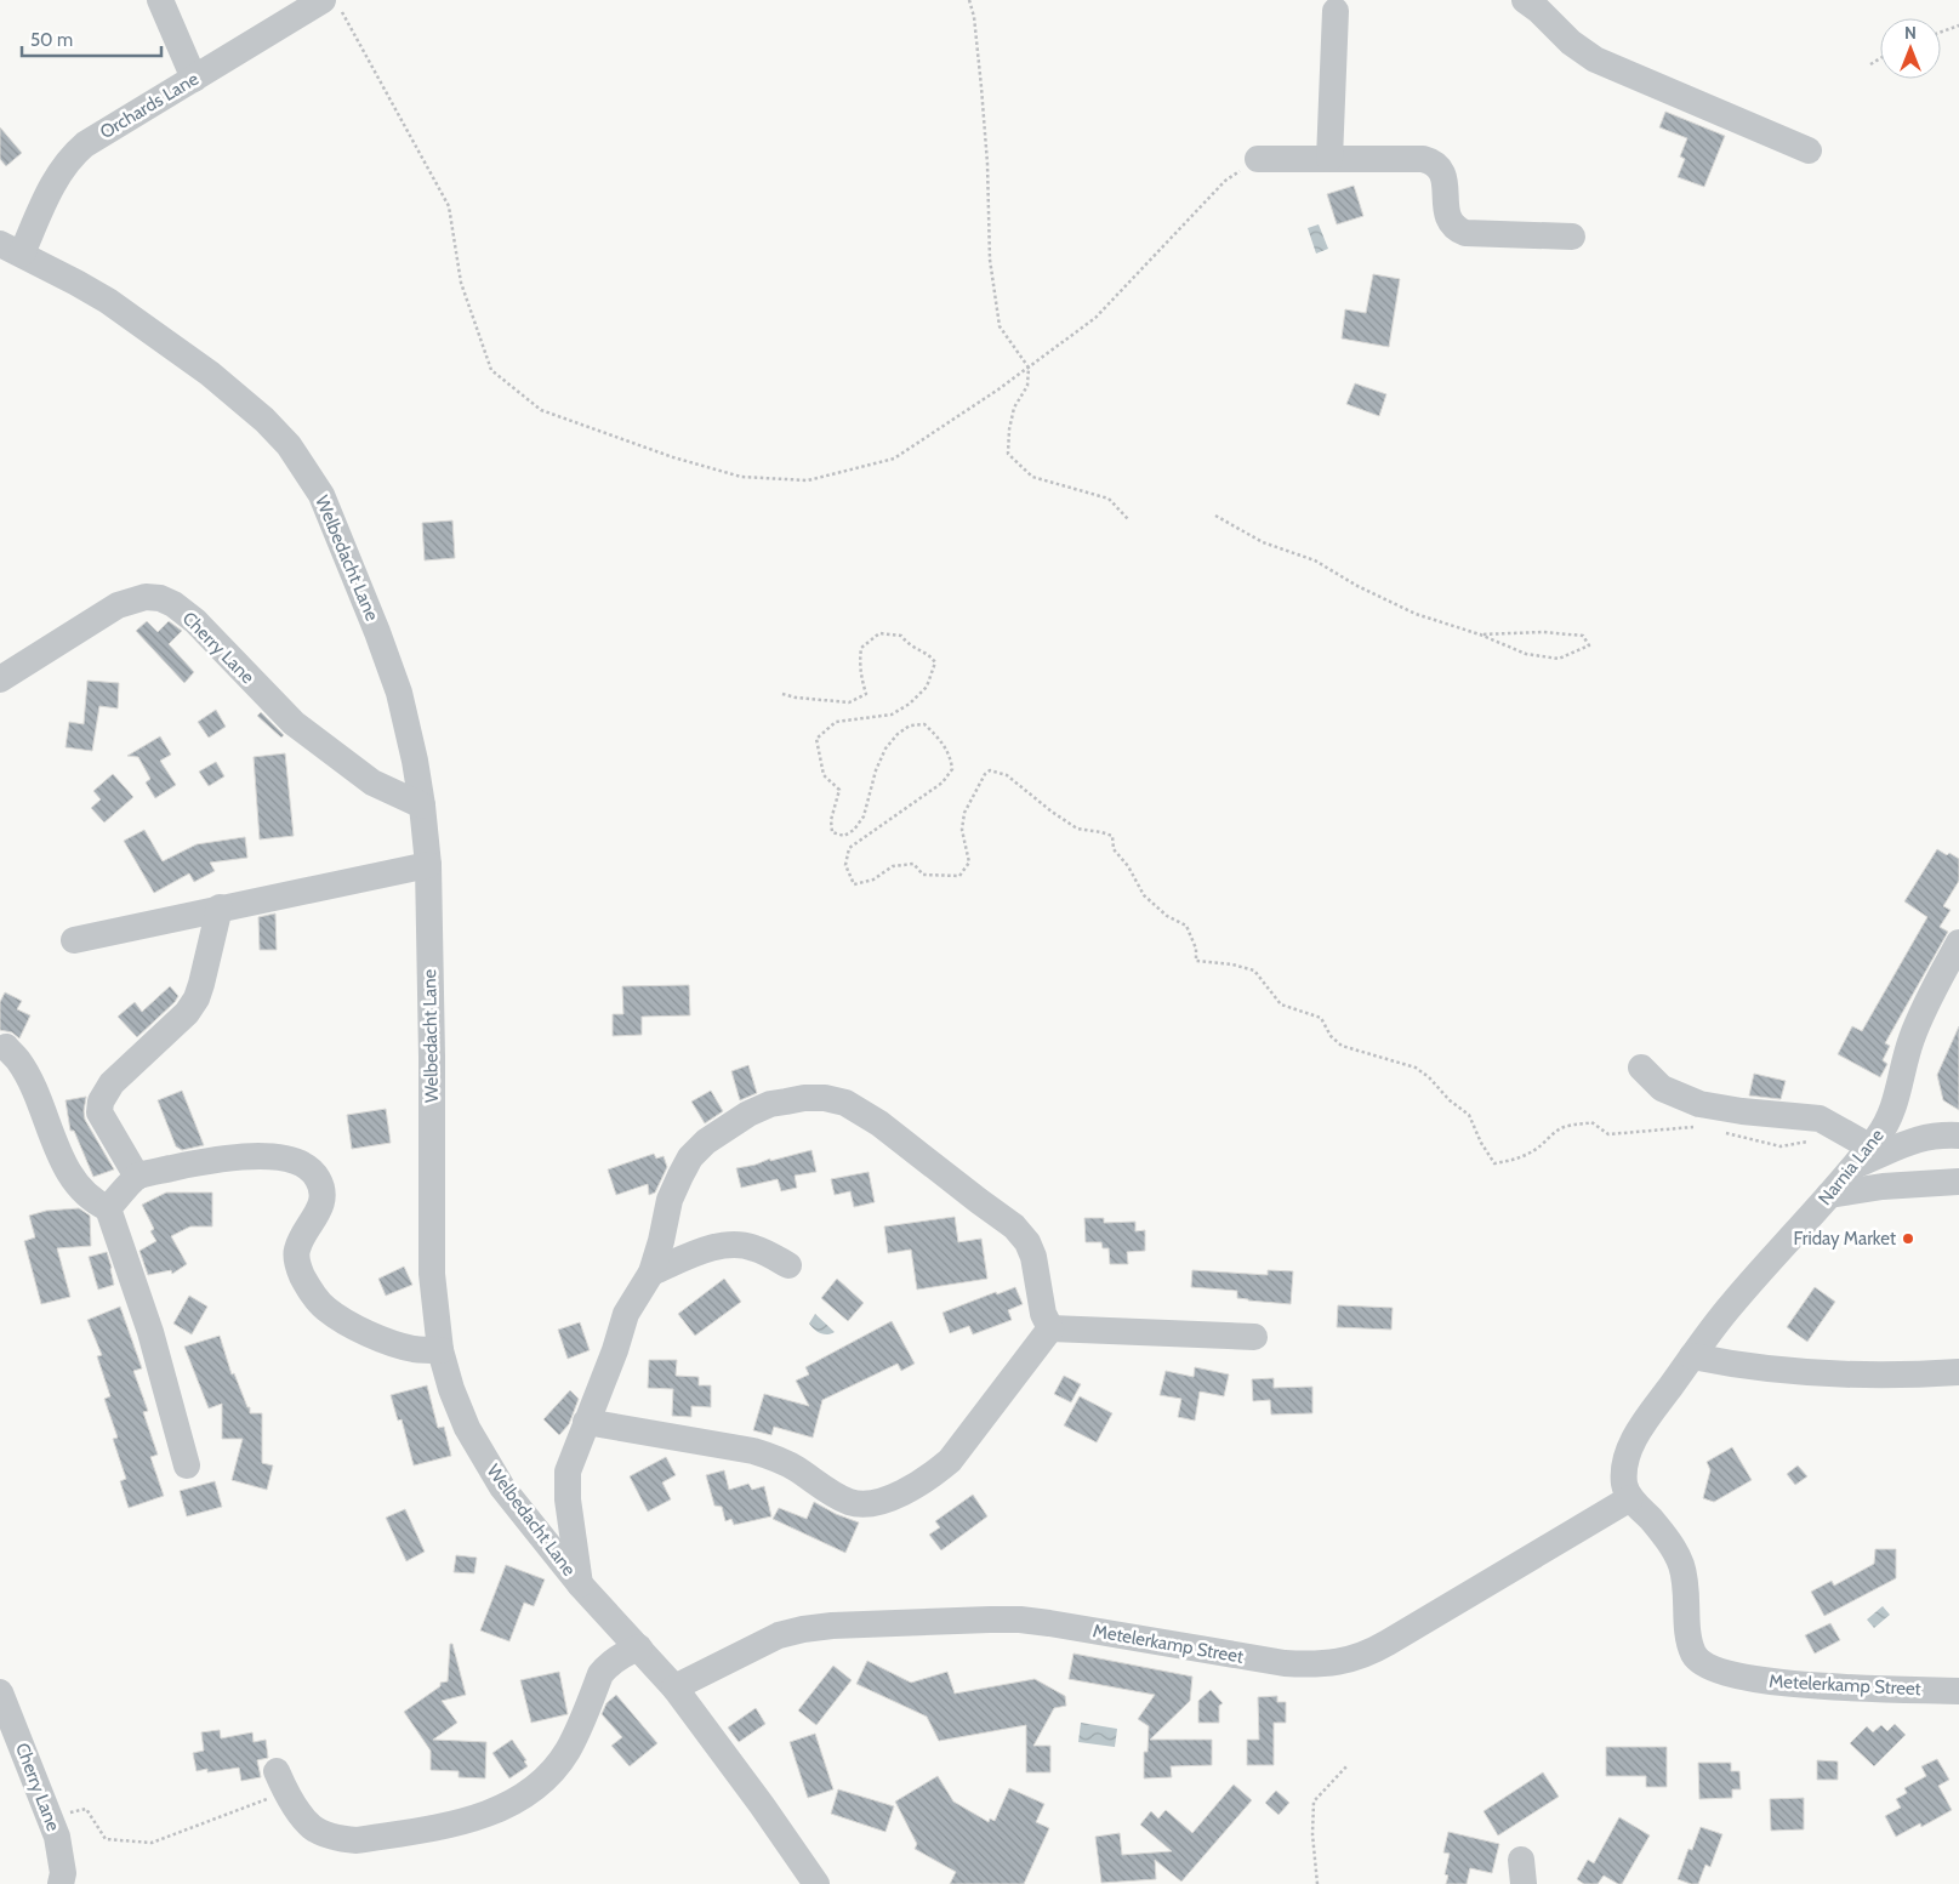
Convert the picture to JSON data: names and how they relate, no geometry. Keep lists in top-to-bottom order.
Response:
{
  "streets": {
    "street": [
      "Orchards Lane",
      "Welbedacht Lane",
      "Cherry Lane",
      "Narnia Lane",
      "Metelerkamp Street"
    ]
  },
  "crossings": [
    ["Orchards Lane", "Welbedacht Lane"],
    ["Welbedacht Lane", "Cherry Lane"],
    ["Welbedacht Lane", "Metelerkamp Street"],
    ["Narnia Lane", "Metelerkamp Street"]
  ],
  "places": ["Friday Market"],
  "scale_bar": "50 m",
  "north": "top"
}
